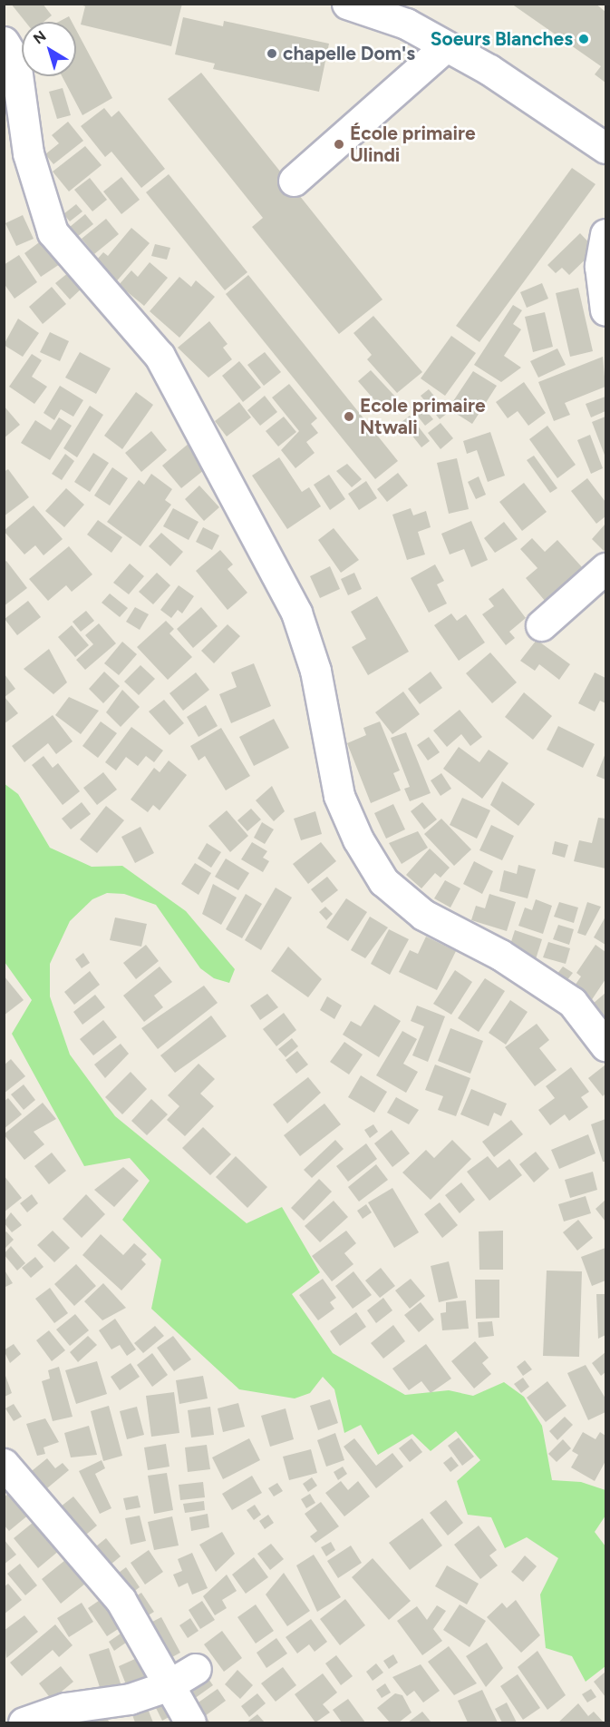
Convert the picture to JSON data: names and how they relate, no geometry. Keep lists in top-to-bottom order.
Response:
{
  "places": [
    "Soeurs Blanches",
    "chapelle Dom's",
    "École primaire Ulindi",
    "Ecole primaire Ntwali"
  ],
  "north": "top left"
}
